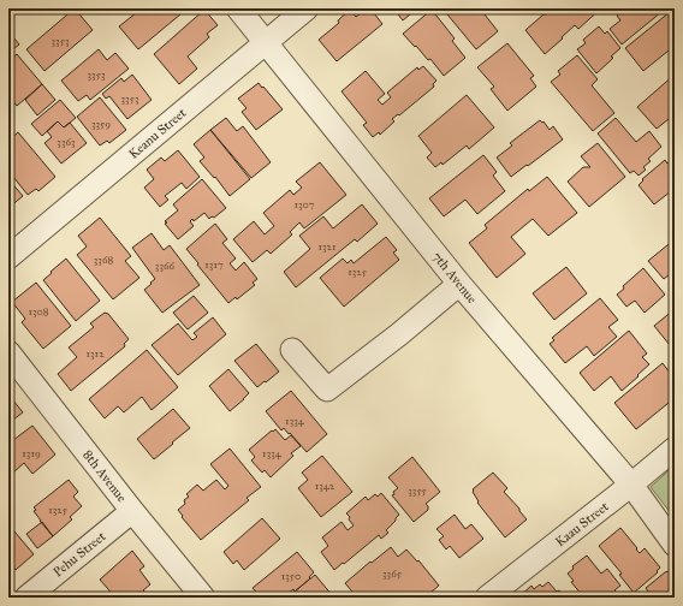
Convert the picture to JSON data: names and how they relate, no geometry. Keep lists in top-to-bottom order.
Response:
{
  "streets": {
    "street": [
      "Keanu Street",
      "7th Avenue",
      "8th Avenue",
      "Kaau Street",
      "Pehu Street"
    ]
  },
  "crossings": [
    ["Keanu Street", "7th Avenue"],
    ["7th Avenue", "Kaau Street"],
    ["8th Avenue", "Pehu Street"]
  ],
  "house_numbers": [
    "3353",
    "3353",
    "3353",
    "3359",
    "3363",
    "1307",
    "1321",
    "3368",
    "1317",
    "3366",
    "1325",
    "1308",
    "1312",
    "1334",
    "1319",
    "1334",
    "1342",
    "3355",
    "1325",
    "3365",
    "1350"
  ]
}
